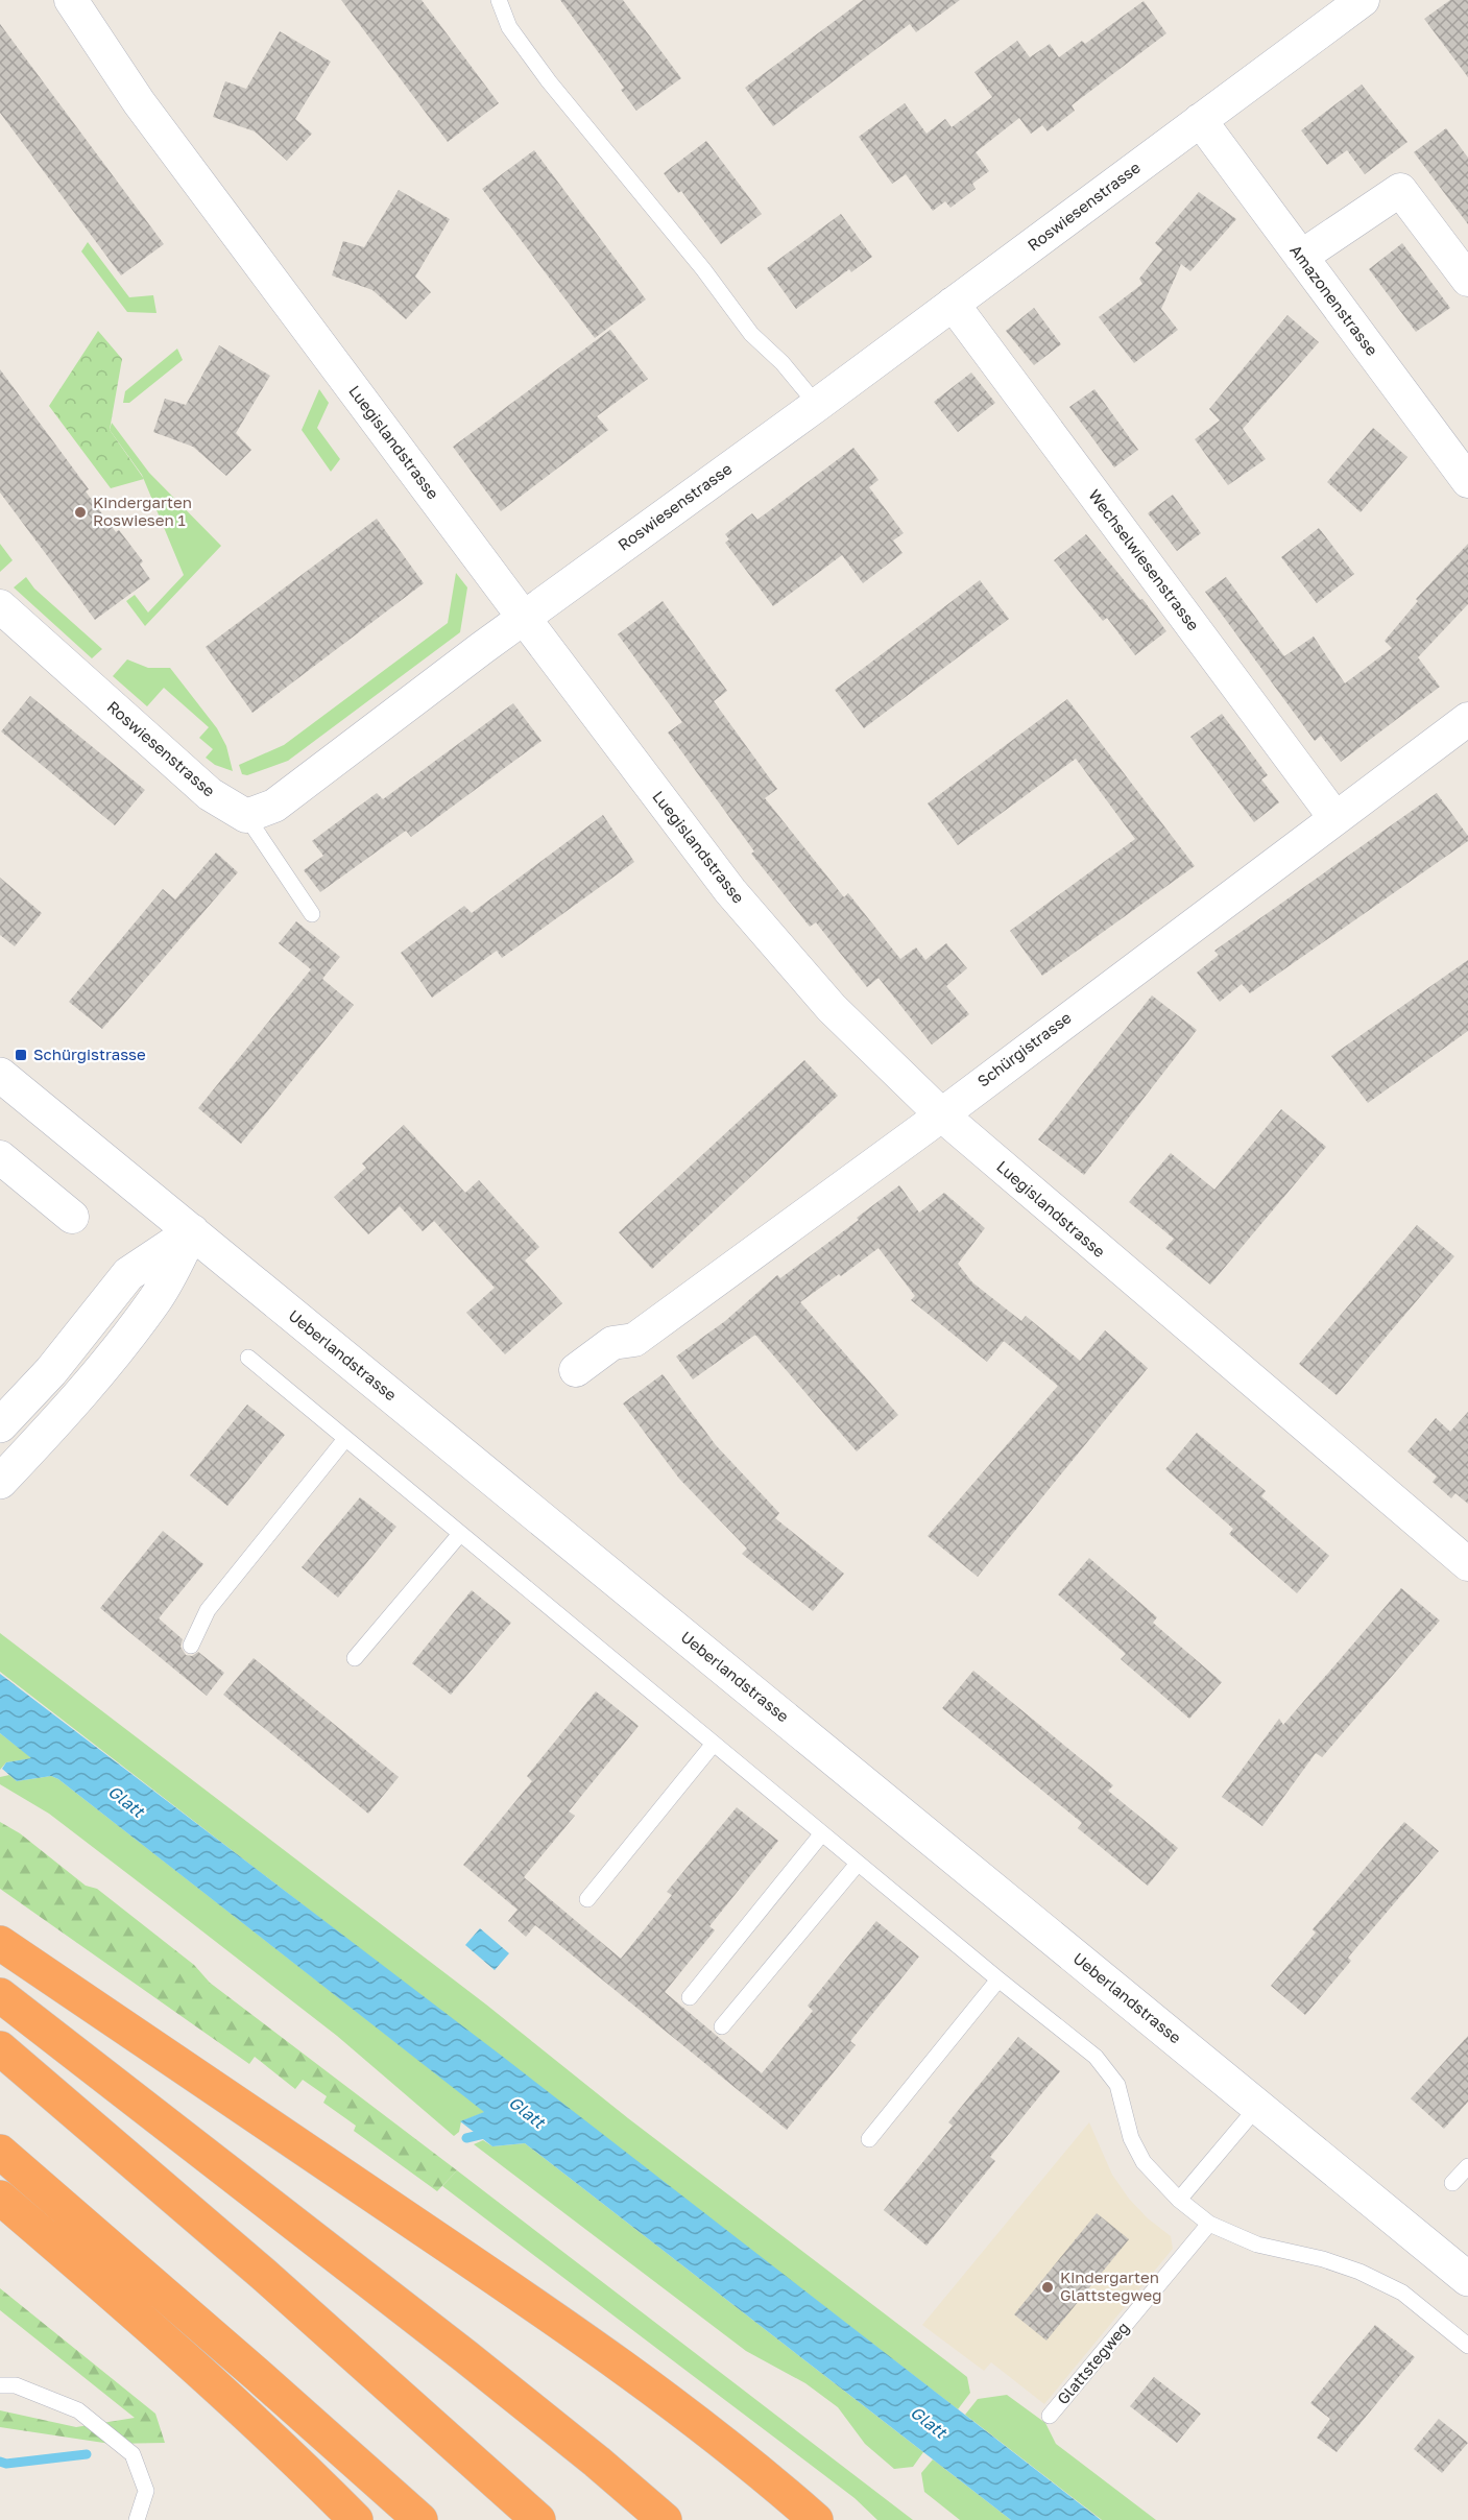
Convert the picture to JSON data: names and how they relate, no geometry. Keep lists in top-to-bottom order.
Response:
{
  "streets": {
    "street": [
      "Roswiesenstrasse",
      "Amazonenstrasse",
      "Luegislandstrasse",
      "Wechselwiesenstrasse",
      "Schürgistrasse",
      "Ueberlandstrasse"
    ],
    "lane": ["Glattstegweg"]
  },
  "crossings": [
    ["Roswiesenstrasse", "Amazonenstrasse"],
    ["Roswiesenstrasse", "Luegislandstrasse"],
    ["Roswiesenstrasse", "Wechselwiesenstrasse"],
    ["Luegislandstrasse", "Schürgistrasse"],
    ["Wechselwiesenstrasse", "Schürgistrasse"]
  ],
  "water": ["Glatt"],
  "places": {
    "other": ["Kindergarten Roswiesen 1", "Kindergarten Glattstegweg"],
    "transit": ["Schürgistrasse"]
  }
}
